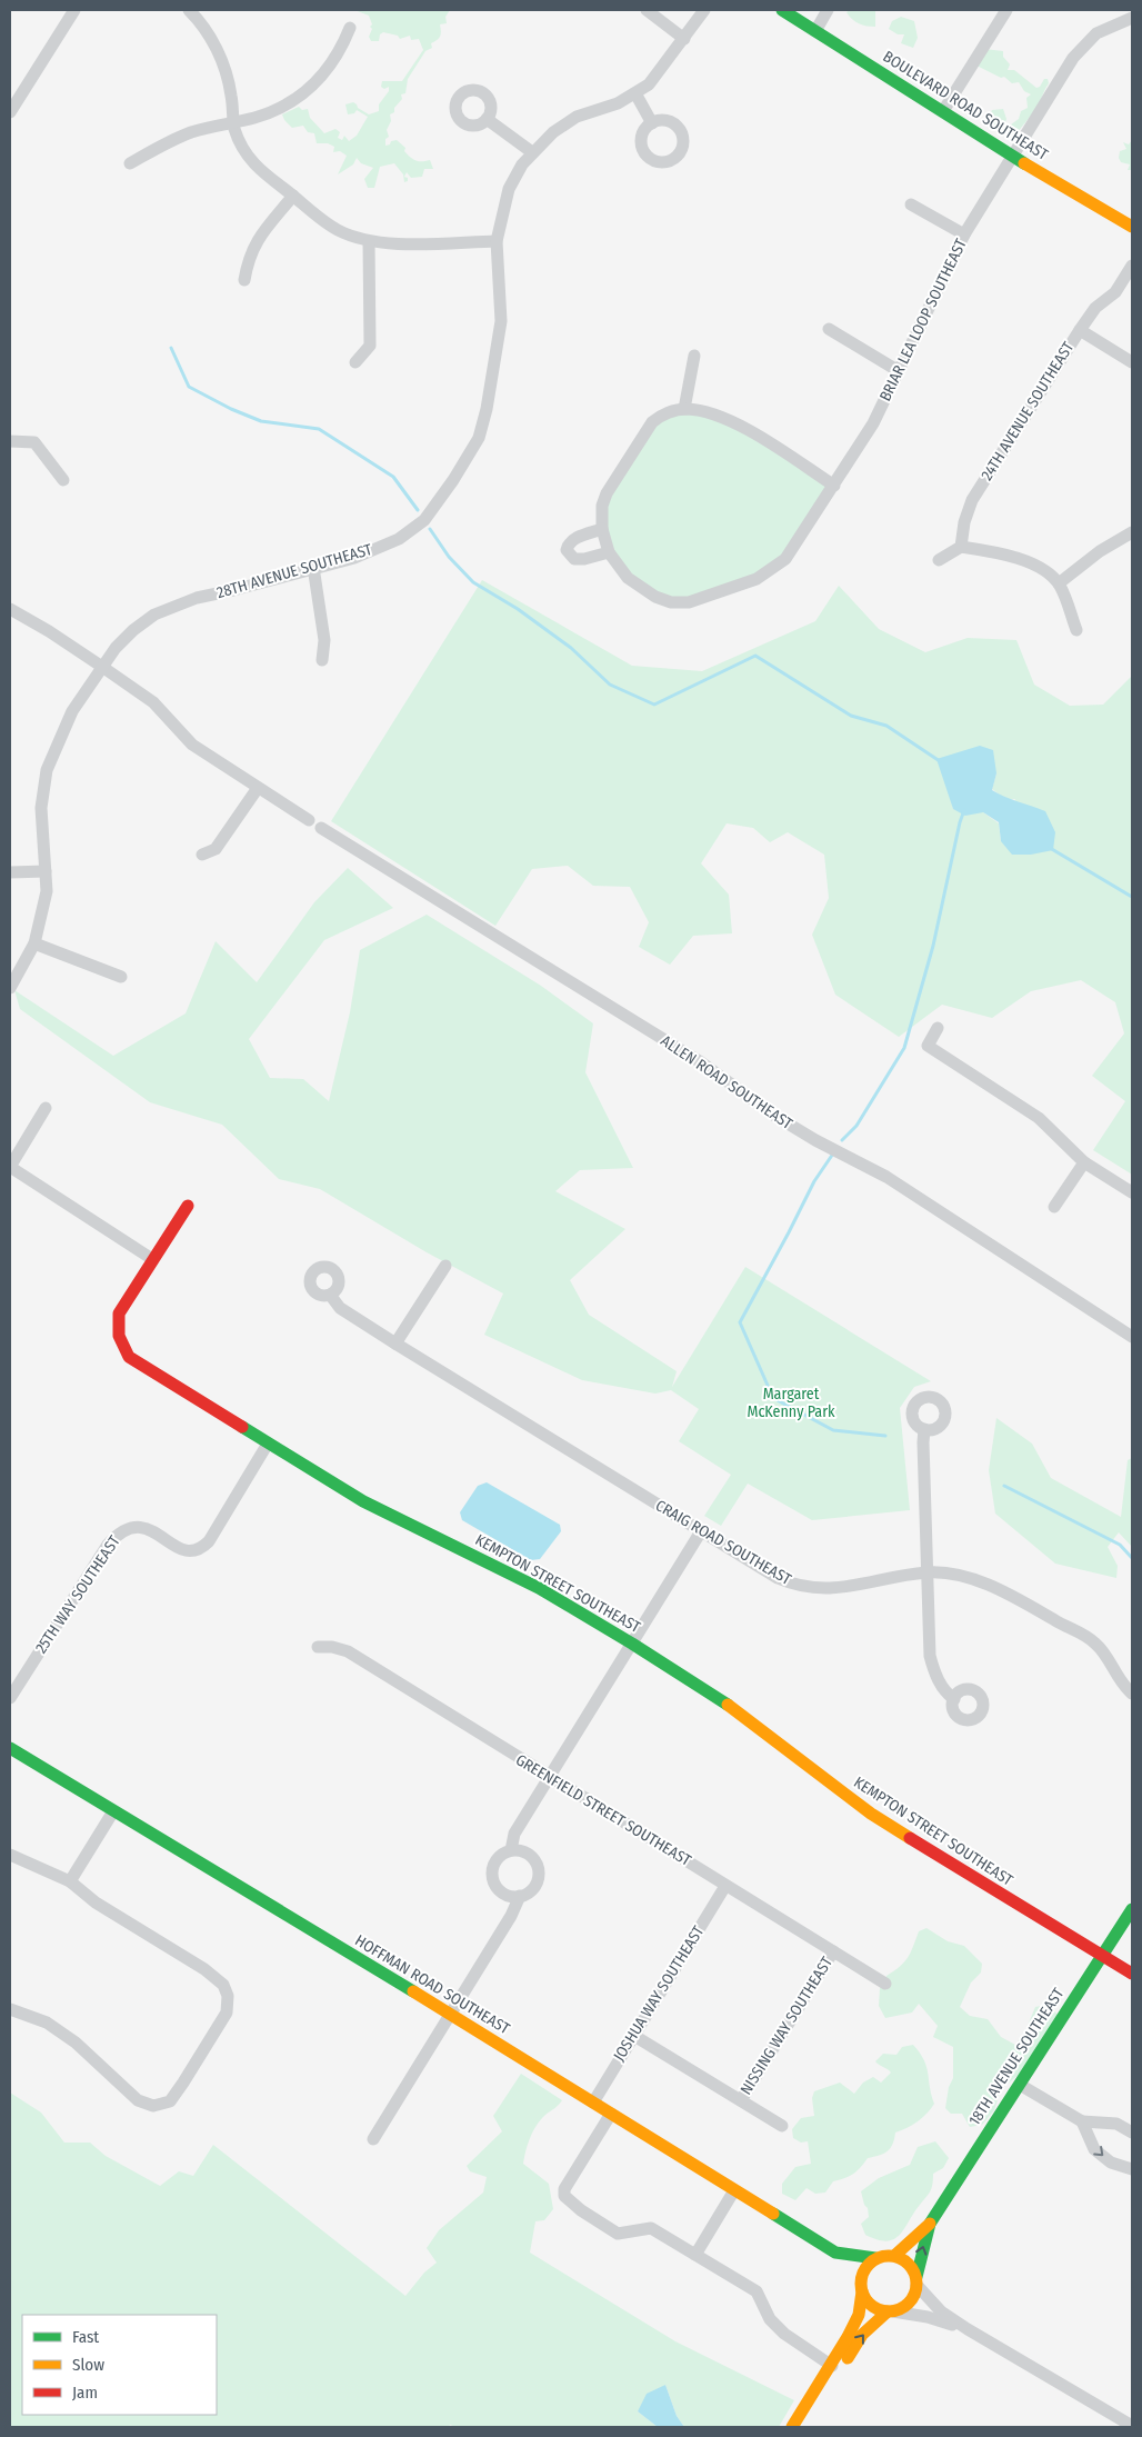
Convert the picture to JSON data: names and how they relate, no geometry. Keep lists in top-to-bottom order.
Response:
{
  "streets": {
    "street": [
      "BOULEVARD ROAD SOUTHEAST",
      "BRIAR LEA LOOP SOUTHEAST",
      "24TH AVENUE SOUTHEAST",
      "28TH AVENUE SOUTHEAST",
      "ALLEN ROAD SOUTHEAST",
      "CRAIG ROAD SOUTHEAST",
      "KEMPTON STREET SOUTHEAST",
      "25TH WAY SOUTHEAST",
      "GREENFIELD STREET SOUTHEAST",
      "HOFFMAN ROAD SOUTHEAST",
      "JOSHUA WAY SOUTHEAST",
      "NISSING WAY SOUTHEAST",
      "18TH AVENUE SOUTHEAST"
    ]
  },
  "crossings": [
    ["BOULEVARD ROAD SOUTHEAST", "BRIAR LEA LOOP SOUTHEAST"],
    ["KEMPTON STREET SOUTHEAST", "25TH WAY SOUTHEAST"],
    ["KEMPTON STREET SOUTHEAST", "18TH AVENUE SOUTHEAST"],
    ["GREENFIELD STREET SOUTHEAST", "JOSHUA WAY SOUTHEAST"],
    ["GREENFIELD STREET SOUTHEAST", "NISSING WAY SOUTHEAST"],
    ["HOFFMAN ROAD SOUTHEAST", "JOSHUA WAY SOUTHEAST"],
    ["HOFFMAN ROAD SOUTHEAST", "18TH AVENUE SOUTHEAST"]
  ],
  "parks": ["Margaret McKenny Park"],
  "legend": ["Fast", "Slow", "Jam"]
}
